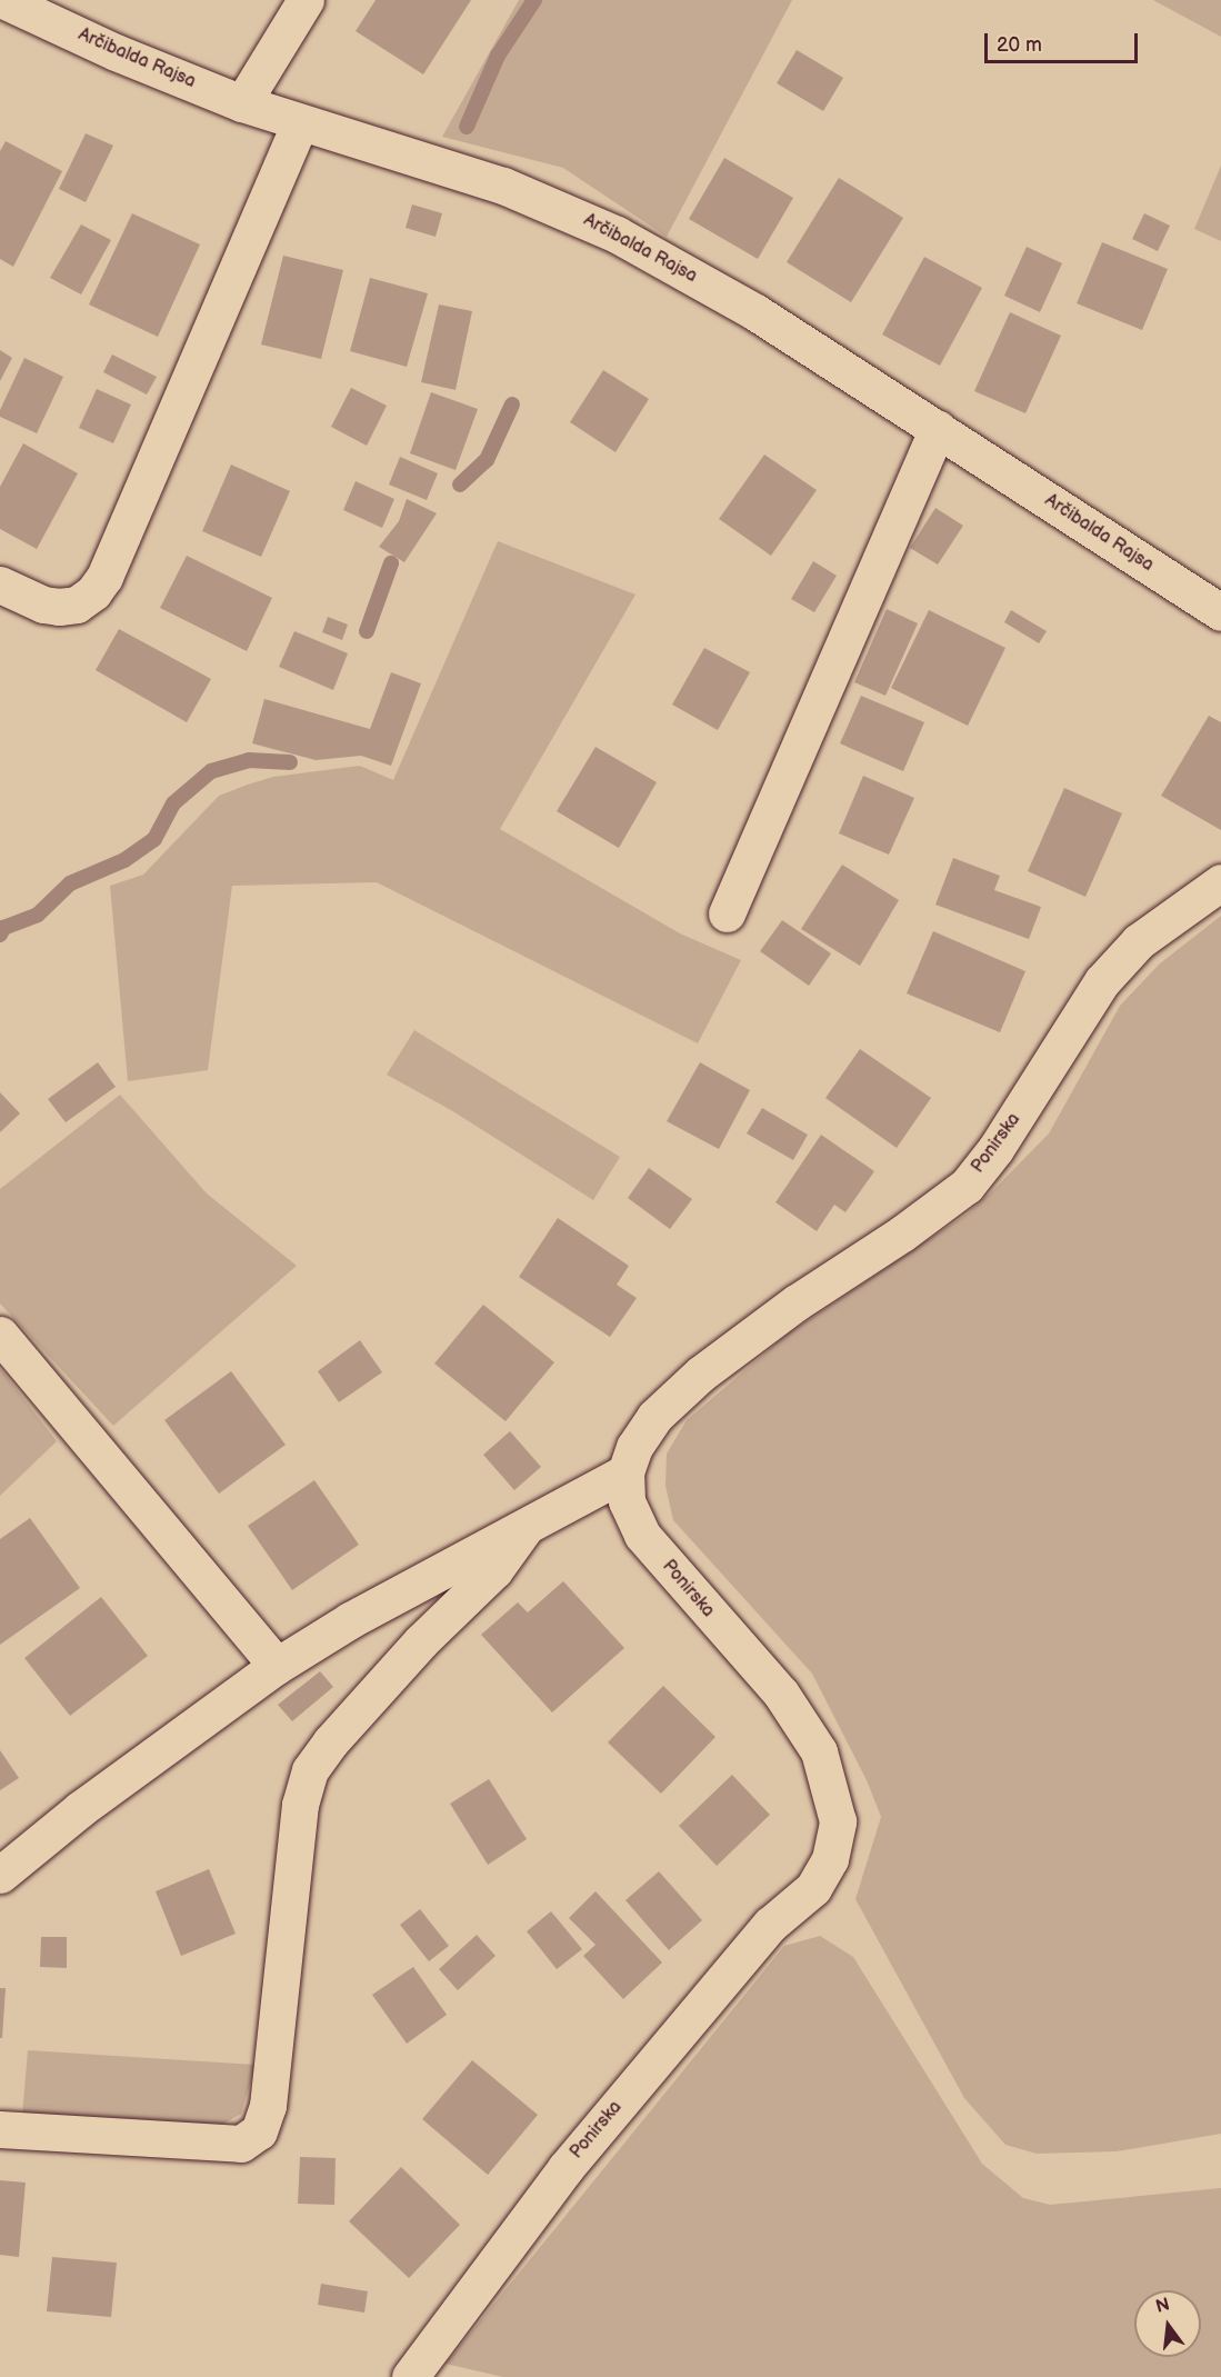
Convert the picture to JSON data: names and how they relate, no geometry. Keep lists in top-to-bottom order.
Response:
{
  "streets": {
    "street": ["Arčibalda Rajsa", "Ponirska"]
  },
  "scale_bar": "20 m",
  "north": "top"
}
